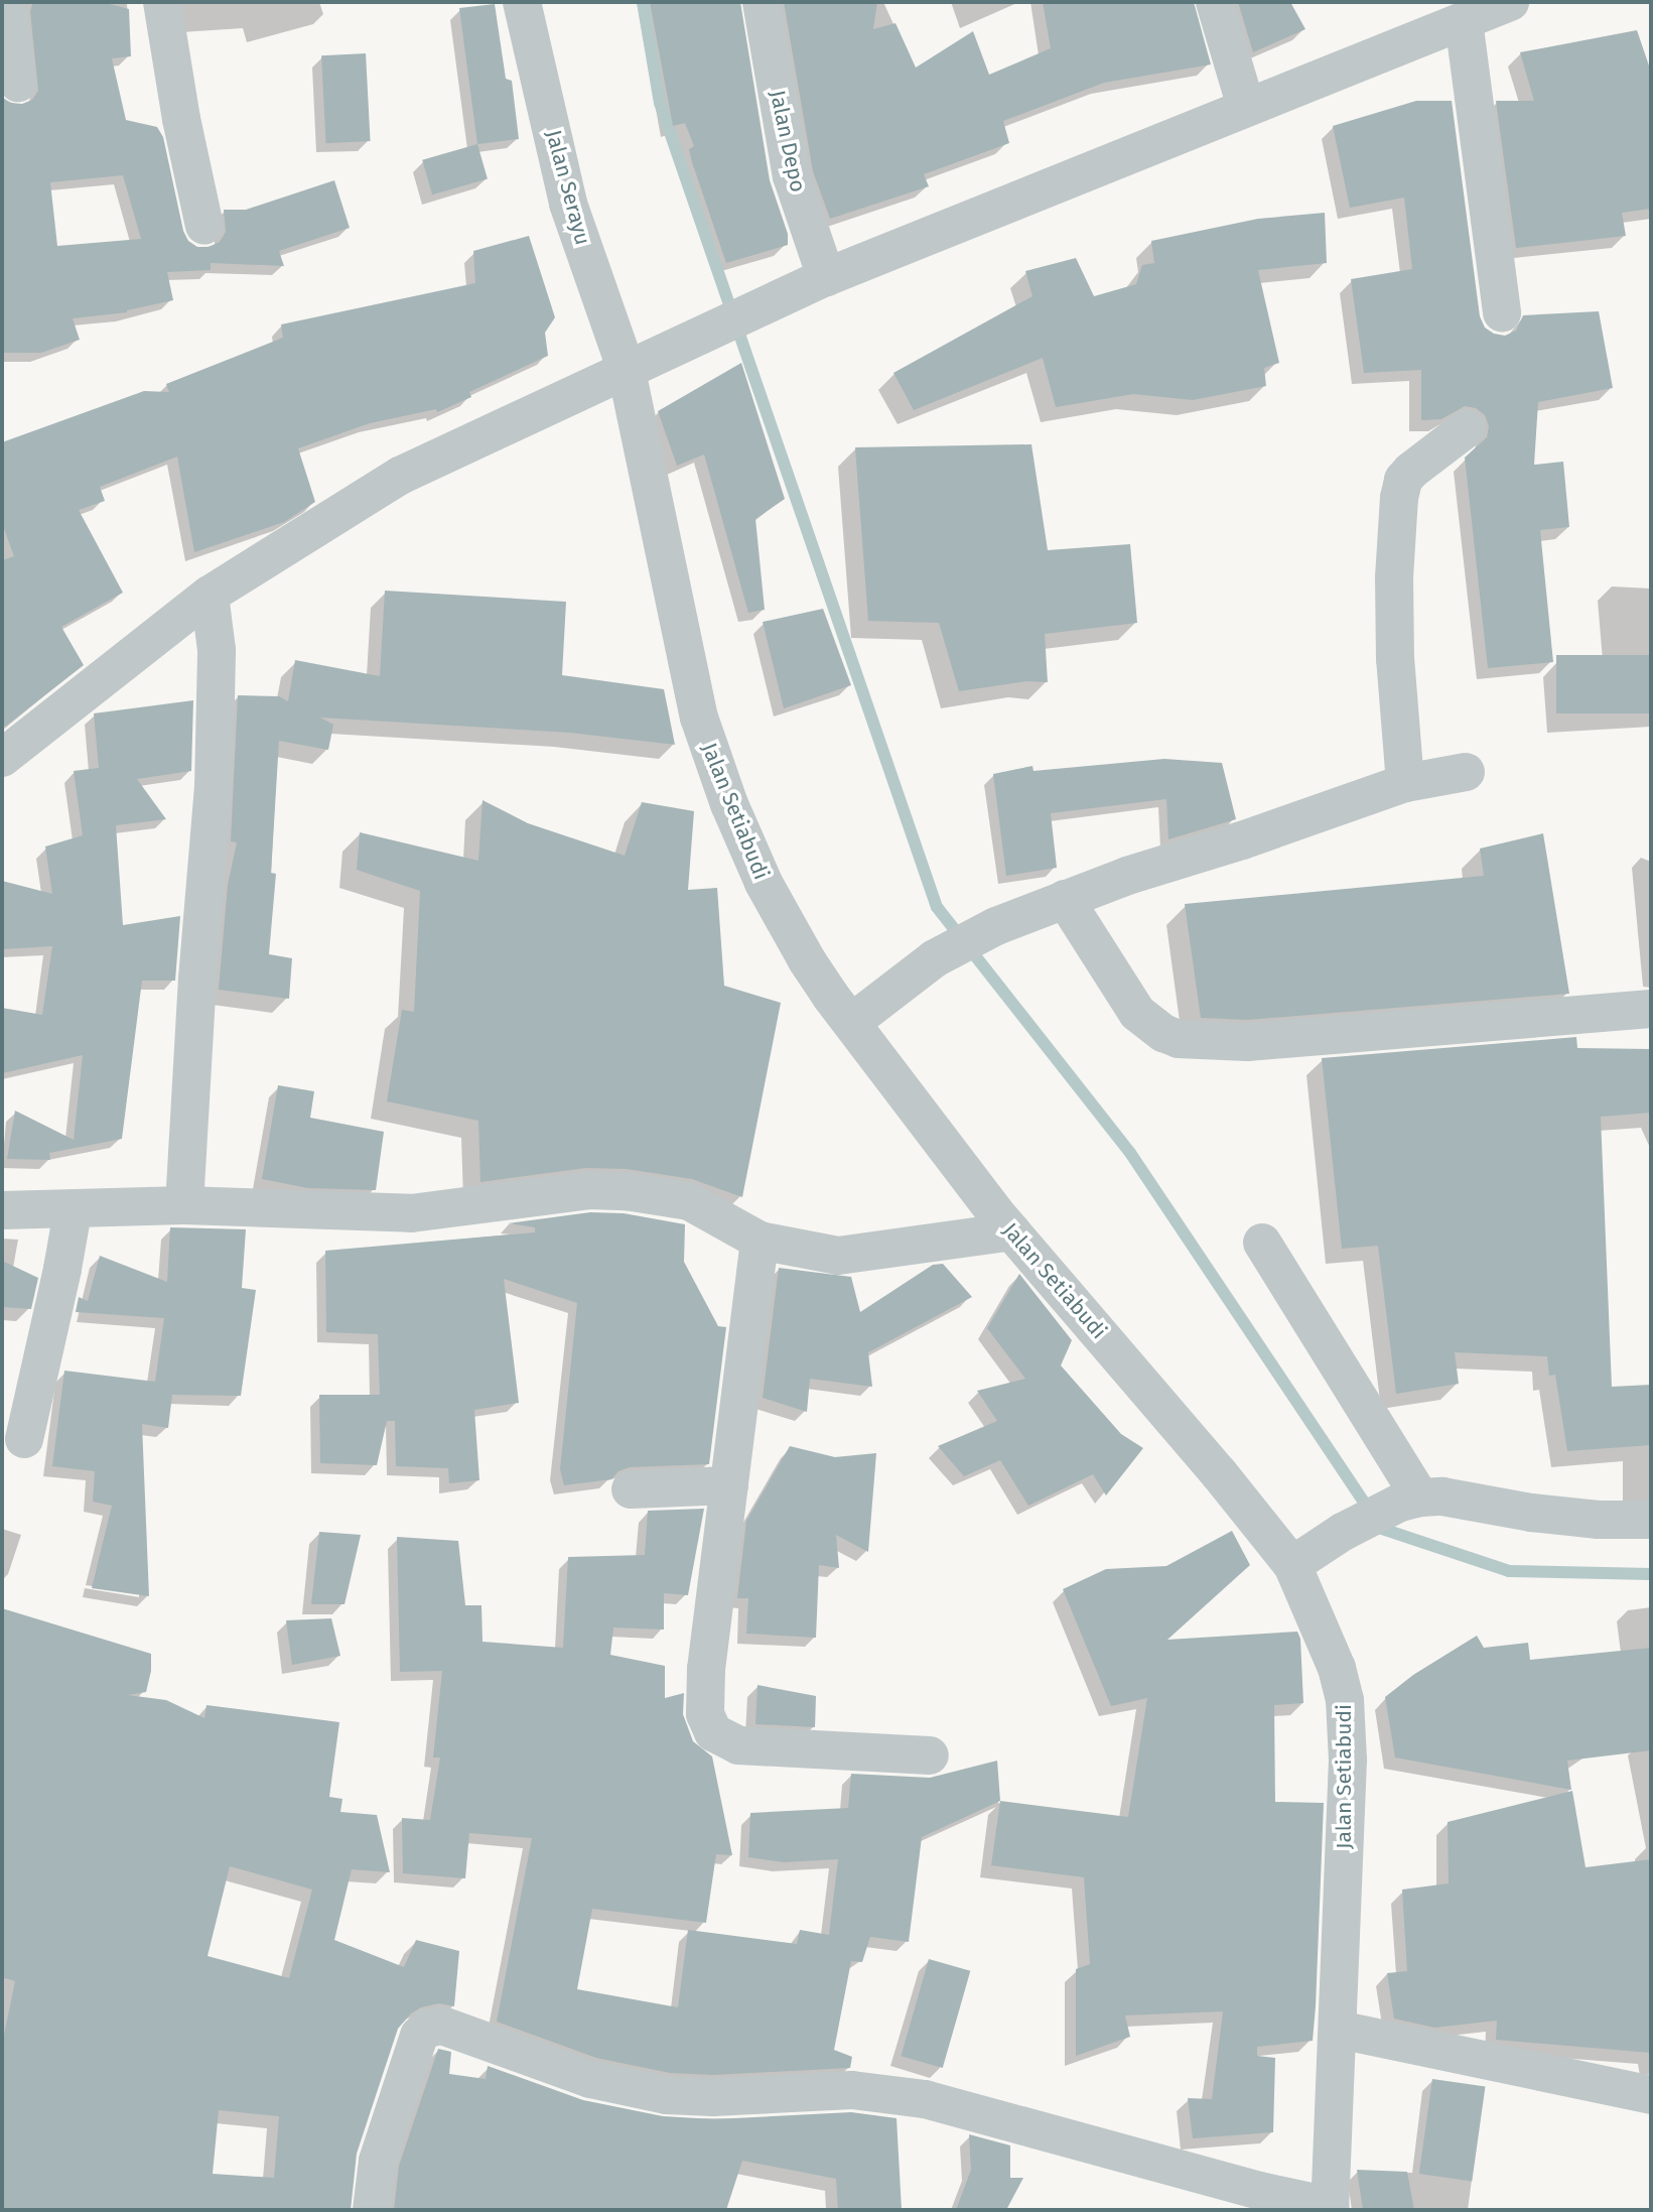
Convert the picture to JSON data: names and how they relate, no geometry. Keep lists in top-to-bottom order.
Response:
{
  "streets": {
    "street": ["Jalan Depo", "Jalan Serayu", "Jalan Setiabudi"]
  },
  "crossings": [
    ["Jalan Serayu", "Jalan Setiabudi"]
  ]
}
